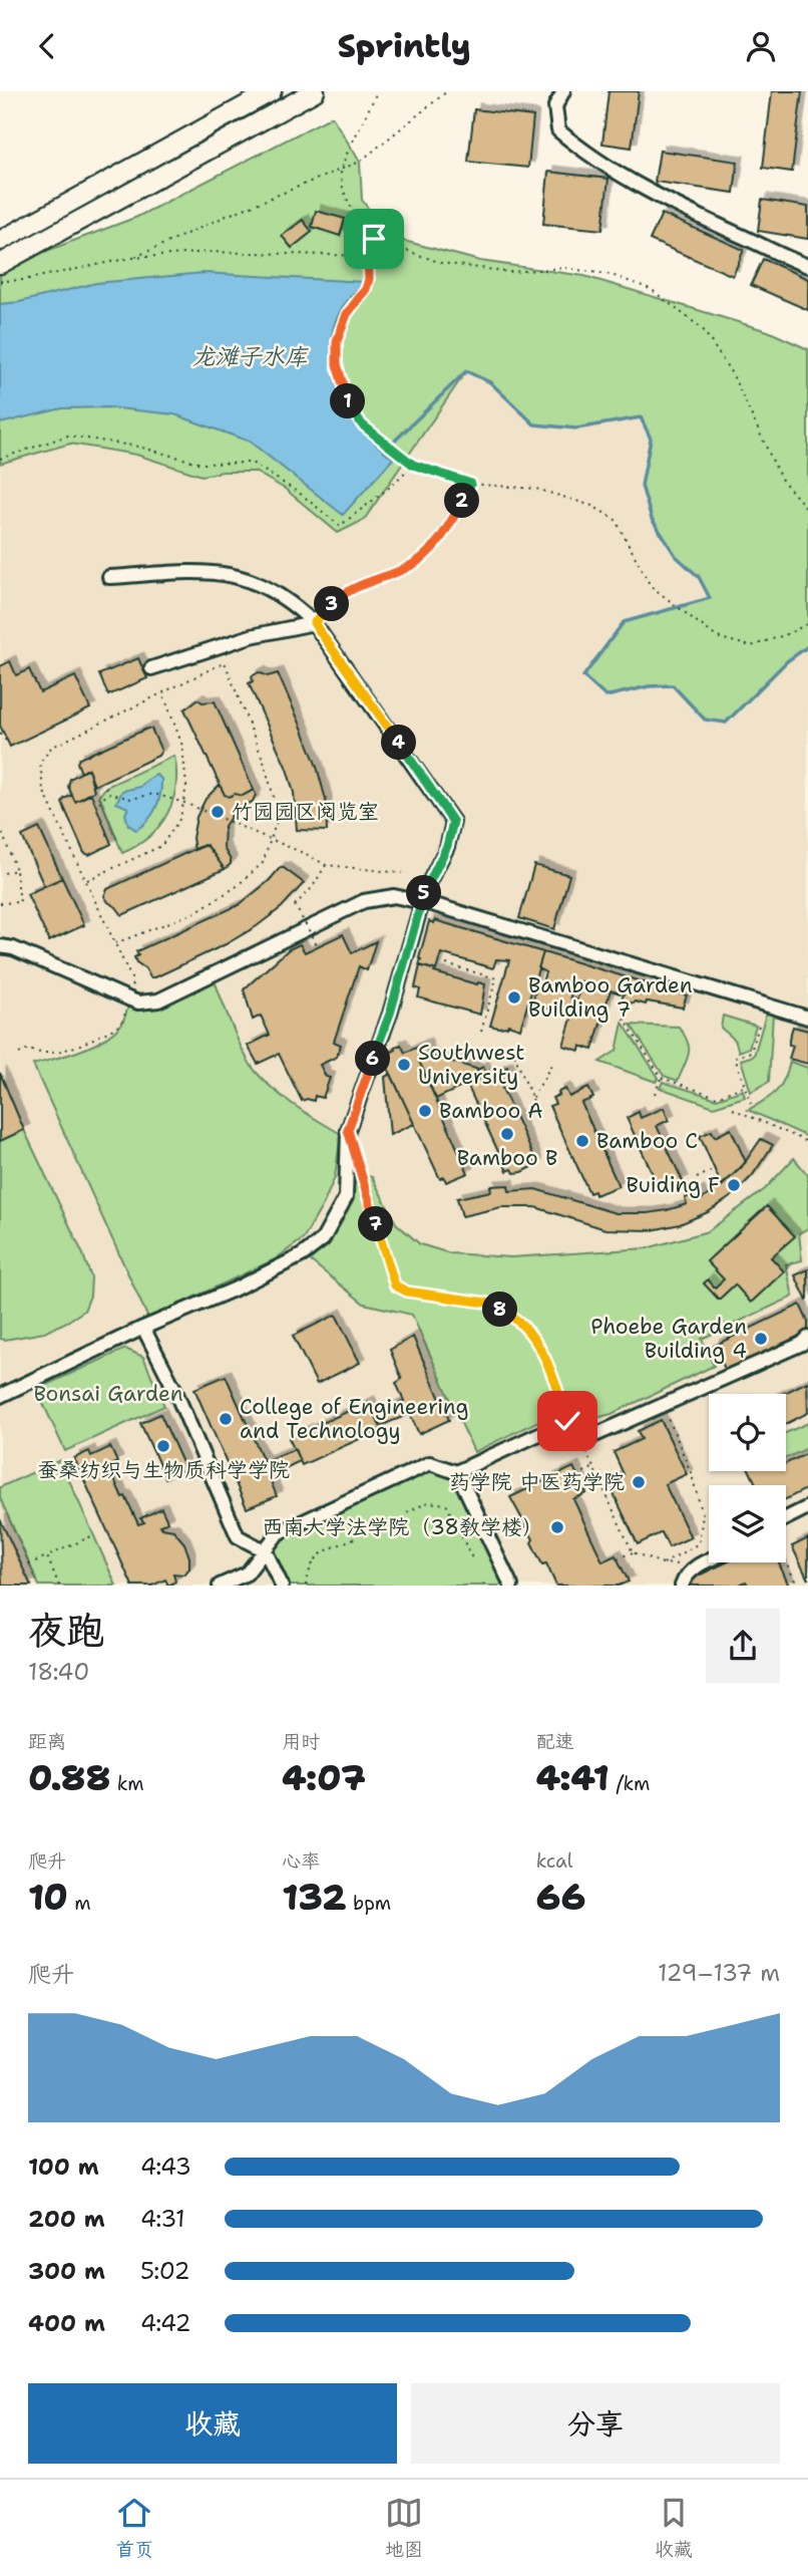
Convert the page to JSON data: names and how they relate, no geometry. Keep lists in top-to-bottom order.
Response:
{
  "water": ["龙滩子水库"],
  "parks": ["Bonsai Garden"],
  "places": [
    "竹园园区阅览室",
    "Bamboo Garden Building 7",
    "Southwest University",
    "Bamboo A",
    "Bamboo B",
    "Bamboo C",
    "Buiding F",
    "Phoebe Garden Building 4",
    "College of Engineering and Technology",
    "蚕桑纺织与生物质科学学院",
    "药学院 中医药学院",
    "西南大学法学院（38教学楼）"
  ],
  "page": {
    "header": "Sprintly",
    "pins": [
      "1",
      "2",
      "3",
      "4",
      "5",
      "6",
      "7",
      "8"
    ],
    "heading": ["夜跑", "18:40"],
    "stats": [
      ["距离", "0.88 km"],
      ["用时", "4:07"],
      ["配速", "4:41 /km"],
      ["爬升", "10 m"],
      ["心率", "132 bpm"],
      ["kcal", "66"]
    ],
    "chart": ["爬升", "129–137 m"],
    "list": [
      {
        "name": "100 m",
        "note": "4:43"
      },
      {
        "name": "200 m",
        "note": "4:31"
      },
      {
        "name": "300 m",
        "note": "5:02"
      },
      {
        "name": "400 m",
        "note": "4:42"
      }
    ],
    "buttons": ["收藏", "分享"],
    "tabs": ["首页", "地图", "收藏"]
  }
}
